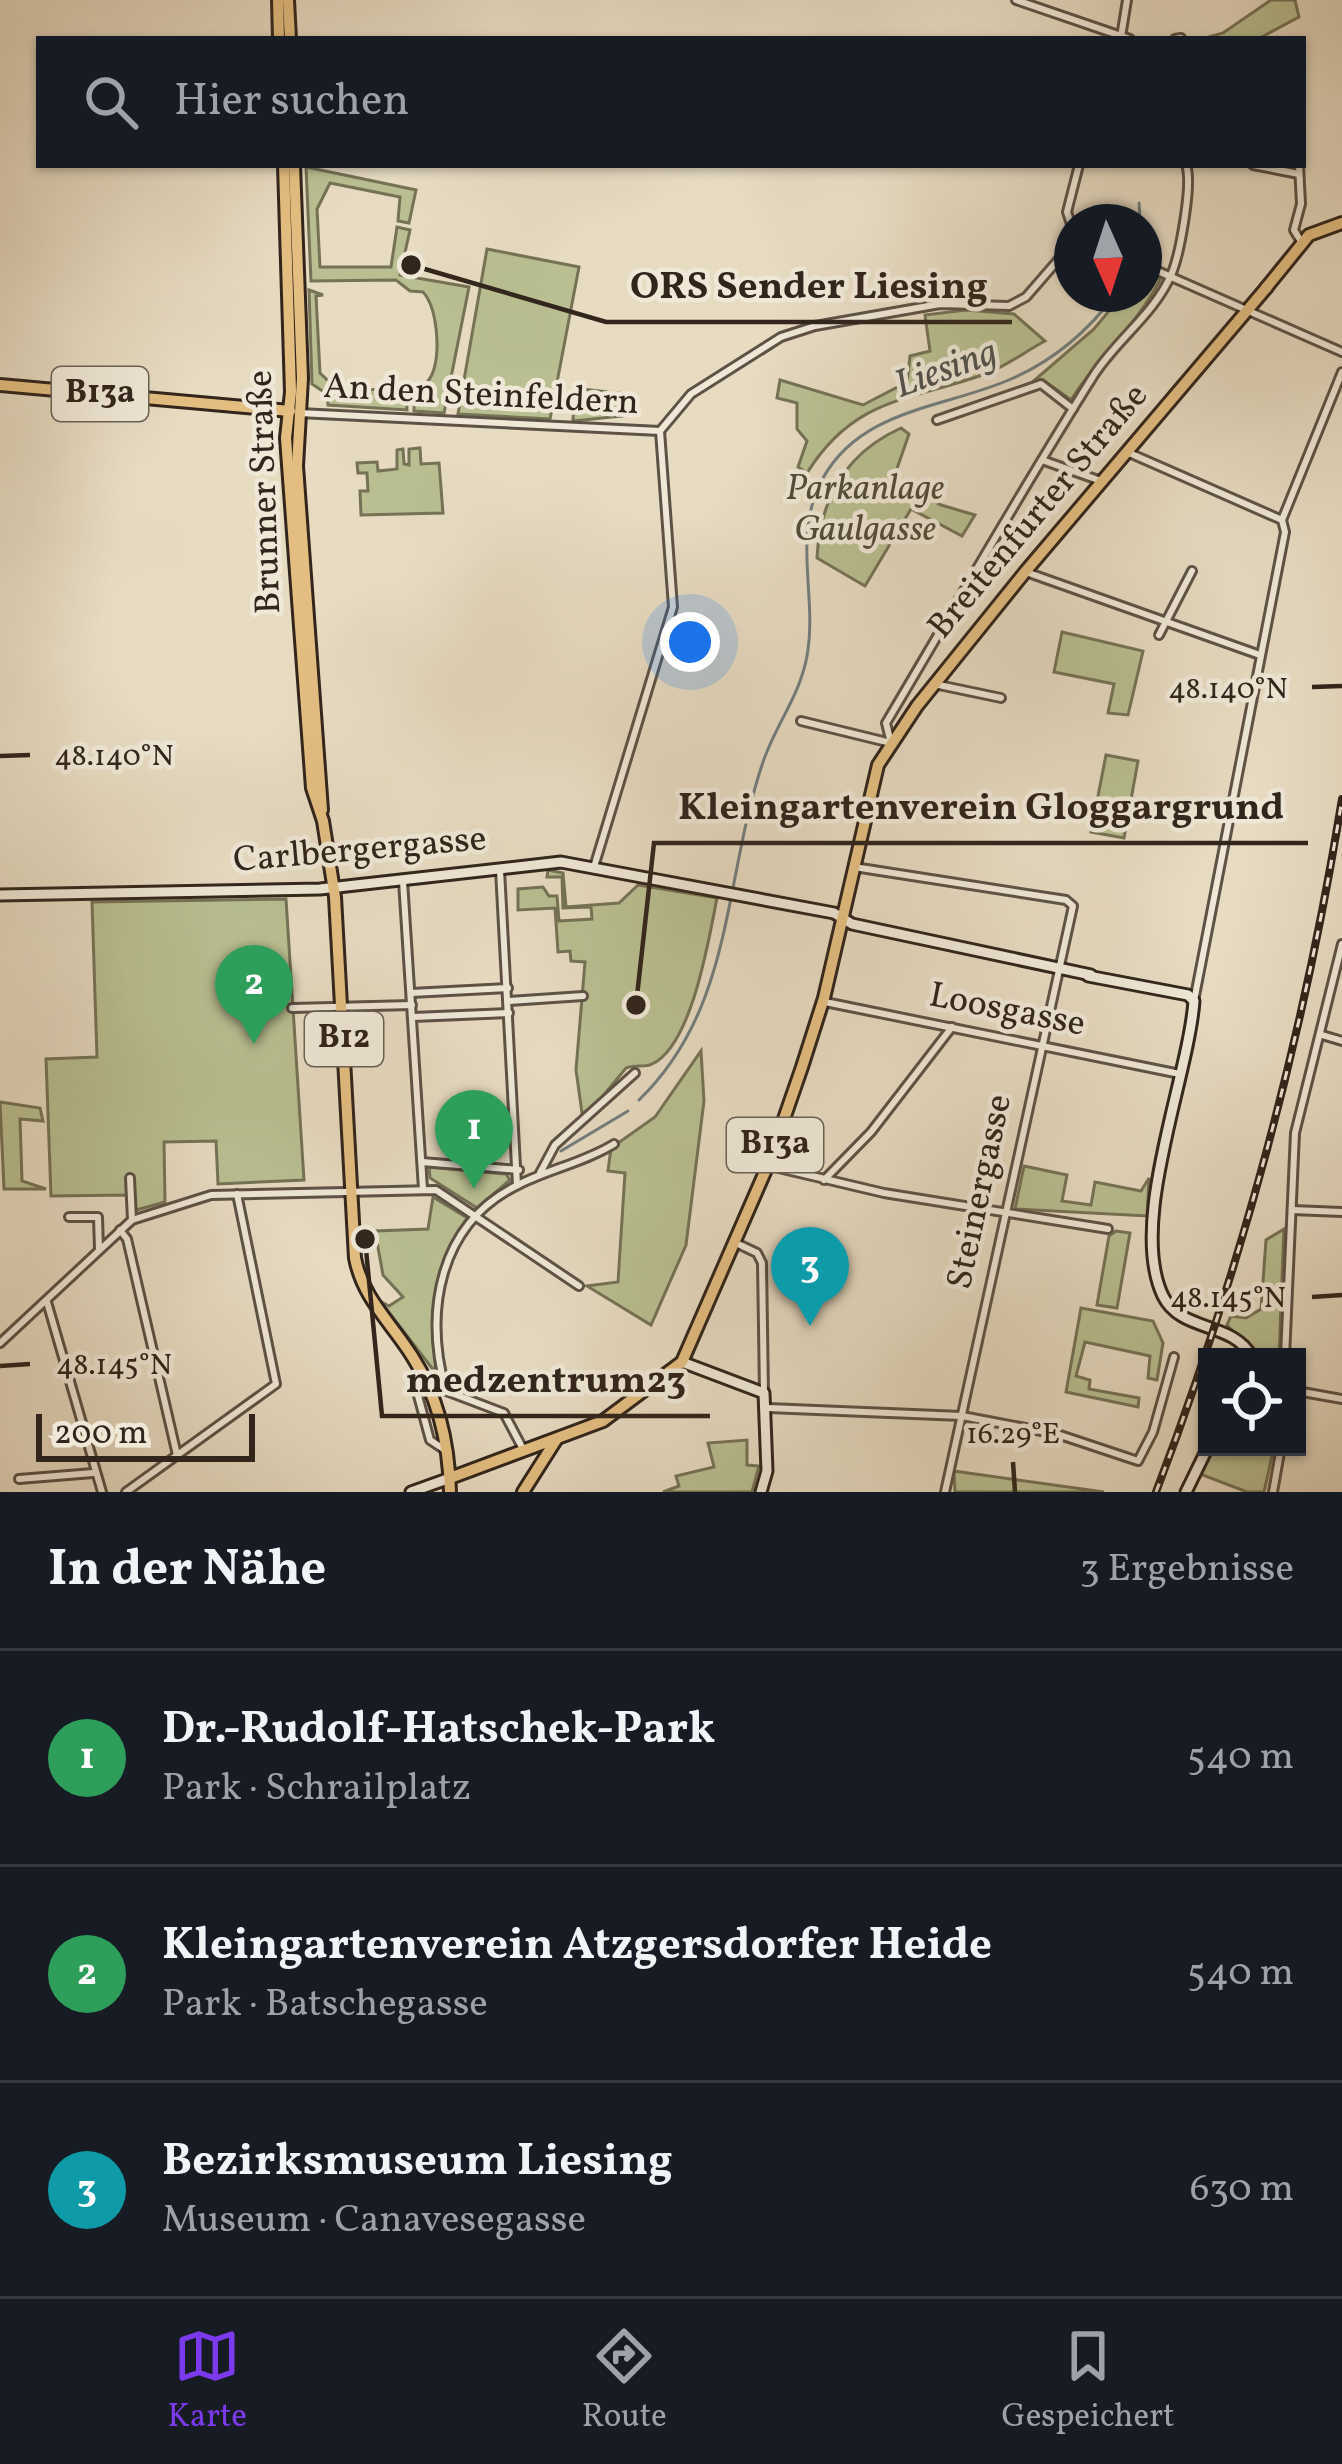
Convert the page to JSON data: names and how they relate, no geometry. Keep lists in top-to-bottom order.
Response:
{
  "streets": {
    "main road": [
      "B13a",
      "Brunner Straße",
      "Breitenfurter Straße",
      "B12"
    ],
    "street": [
      "An den Steinfeldern",
      "Carlbergergasse",
      "Loosgasse",
      "Steinergasse"
    ]
  },
  "crossings": [
    ["B13a", "An den Steinfeldern"],
    ["B13a", "Brunner Straße"],
    ["An den Steinfeldern", "Brunner Straße"],
    ["Brunner Straße", "Carlbergergasse"],
    ["Breitenfurter Straße", "Carlbergergasse"],
    ["Breitenfurter Straße", "Loosgasse"],
    ["Breitenfurter Straße", "Steinergasse"],
    ["Loosgasse", "Steinergasse"]
  ],
  "water": ["Liesing"],
  "parks": ["Parkanlage Gaulgasse"],
  "places": ["ORS Sender Liesing", "Kleingartenverein Gloggargrund", "medzentrum23"],
  "scale_bar": "200 m",
  "north": "bottom",
  "page": {
    "search": "Hier suchen",
    "pins": ["2", "1", "3"],
    "scale": "200 m",
    "heading": ["In der Nähe", "3 Ergebnisse"],
    "list": [
      {
        "mark": "1",
        "name": "Dr.-Rudolf-Hatschek-Park",
        "note": "Park · Schrailplatz",
        "value": "540 m"
      },
      {
        "mark": "2",
        "name": "Kleingartenverein Atzgersdorfer Heide",
        "note": "Park · Batschegasse",
        "value": "540 m"
      },
      {
        "mark": "3",
        "name": "Bezirksmuseum Liesing",
        "note": "Museum · Canavesegasse",
        "value": "630 m"
      }
    ],
    "nav": ["Karte", "Route", "Gespeichert"]
  },
  "coordinates": ["48.140°N", "48.145°N", "16.29°E"]
}
